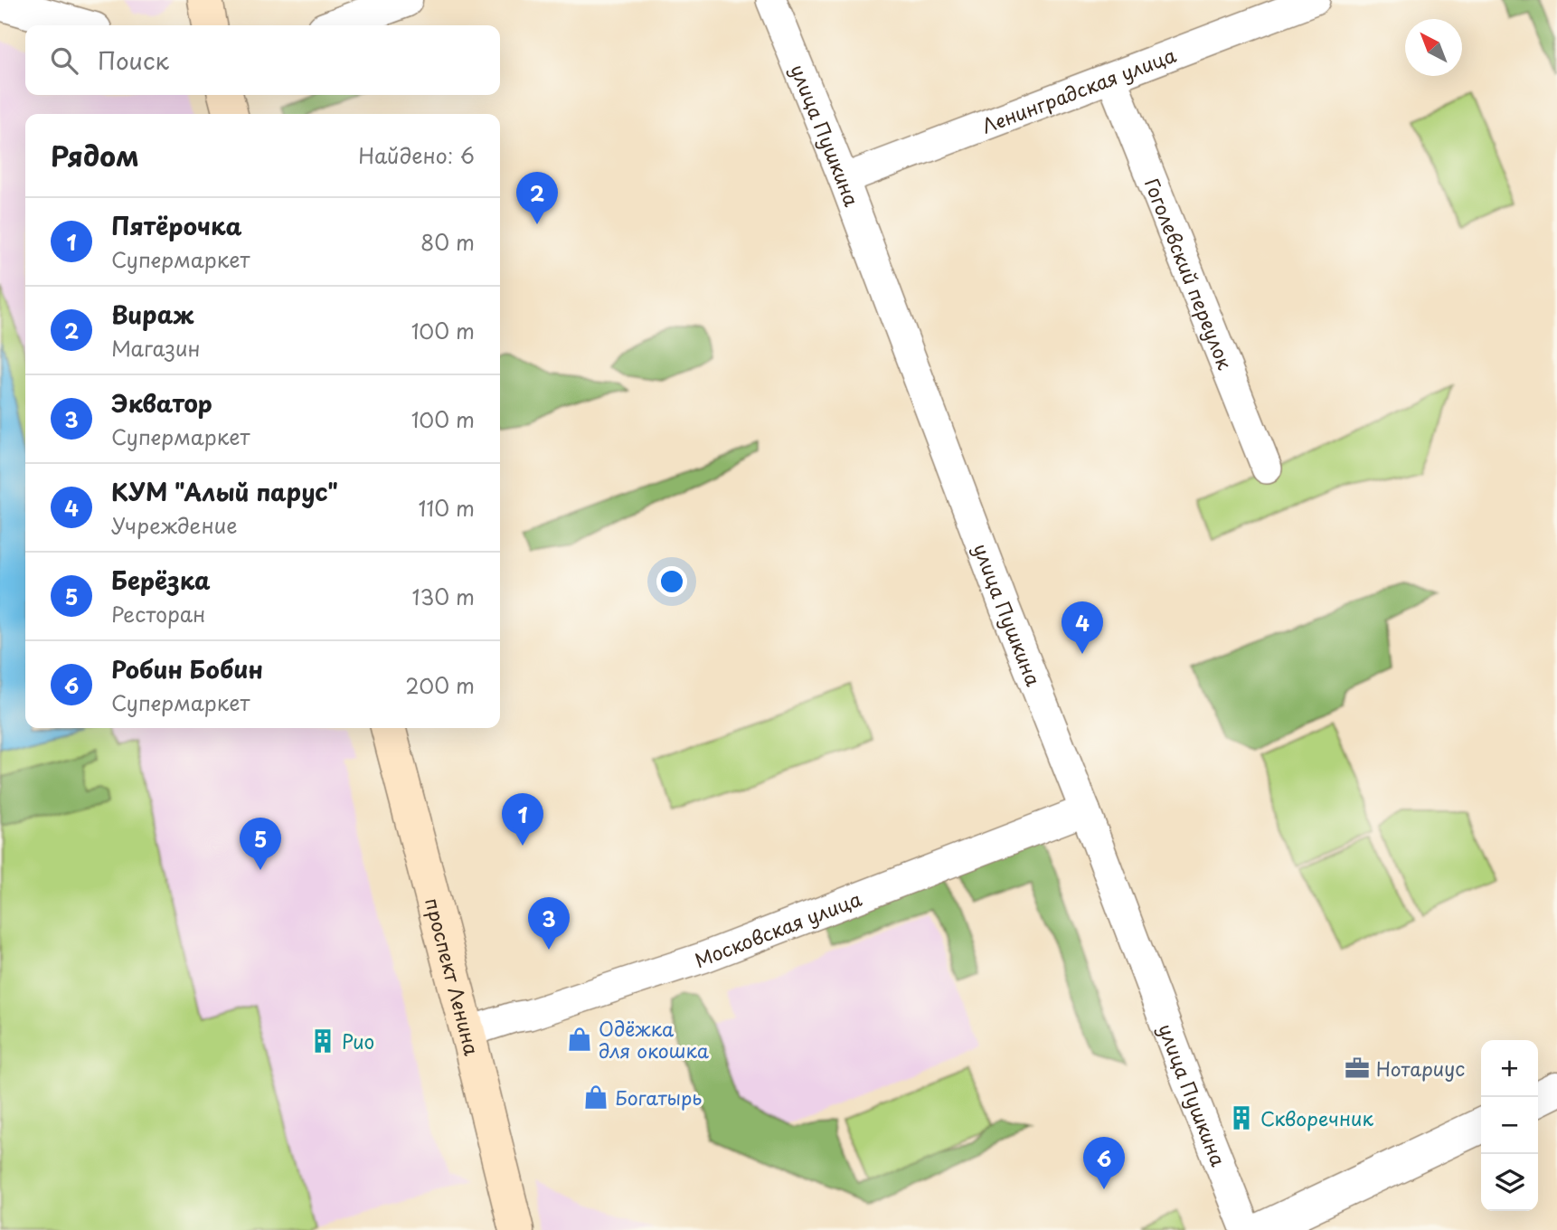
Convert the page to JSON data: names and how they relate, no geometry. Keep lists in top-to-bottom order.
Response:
{
  "streets": {
    "main road": ["проспект Ленина"],
    "street": [
      "Ленинградская улица",
      "улица Пушкина",
      "Гоголевский переулок",
      "Московская улица"
    ]
  },
  "crossings": [
    ["Ленинградская улица", "улица Пушкина"],
    ["Ленинградская улица", "Гоголевский переулок"],
    ["улица Пушкина", "Московская улица"],
    ["Московская улица", "проспект Ленина"]
  ],
  "places": {
    "shop": ["Одёжка для окошка", "Богатырь"],
    "building": ["Рио", "Скворечник"],
    "office": ["Нотариус"]
  },
  "north": "top left",
  "page": {
    "search": "Поиск",
    "heading": ["Рядом", "Найдено: 6"],
    "pins": [
      "2",
      "4",
      "1",
      "5",
      "3",
      "6"
    ],
    "list": [
      {
        "mark": "1",
        "name": "Пятёрочка",
        "note": "Супермаркет",
        "value": "80 m"
      },
      {
        "mark": "2",
        "name": "Вираж",
        "note": "Магазин",
        "value": "100 m"
      },
      {
        "mark": "3",
        "name": "Экватор",
        "note": "Супермаркет",
        "value": "100 m"
      },
      {
        "mark": "4",
        "name": "КУМ \"Алый парус\"",
        "note": "Учреждение",
        "value": "110 m"
      },
      {
        "mark": "5",
        "name": "Берёзка",
        "note": "Ресторан",
        "value": "130 m"
      },
      {
        "mark": "6",
        "name": "Робин Бобин",
        "note": "Супермаркет",
        "value": "200 m"
      }
    ],
    "map_buttons": ["+", "−"]
  }
}
